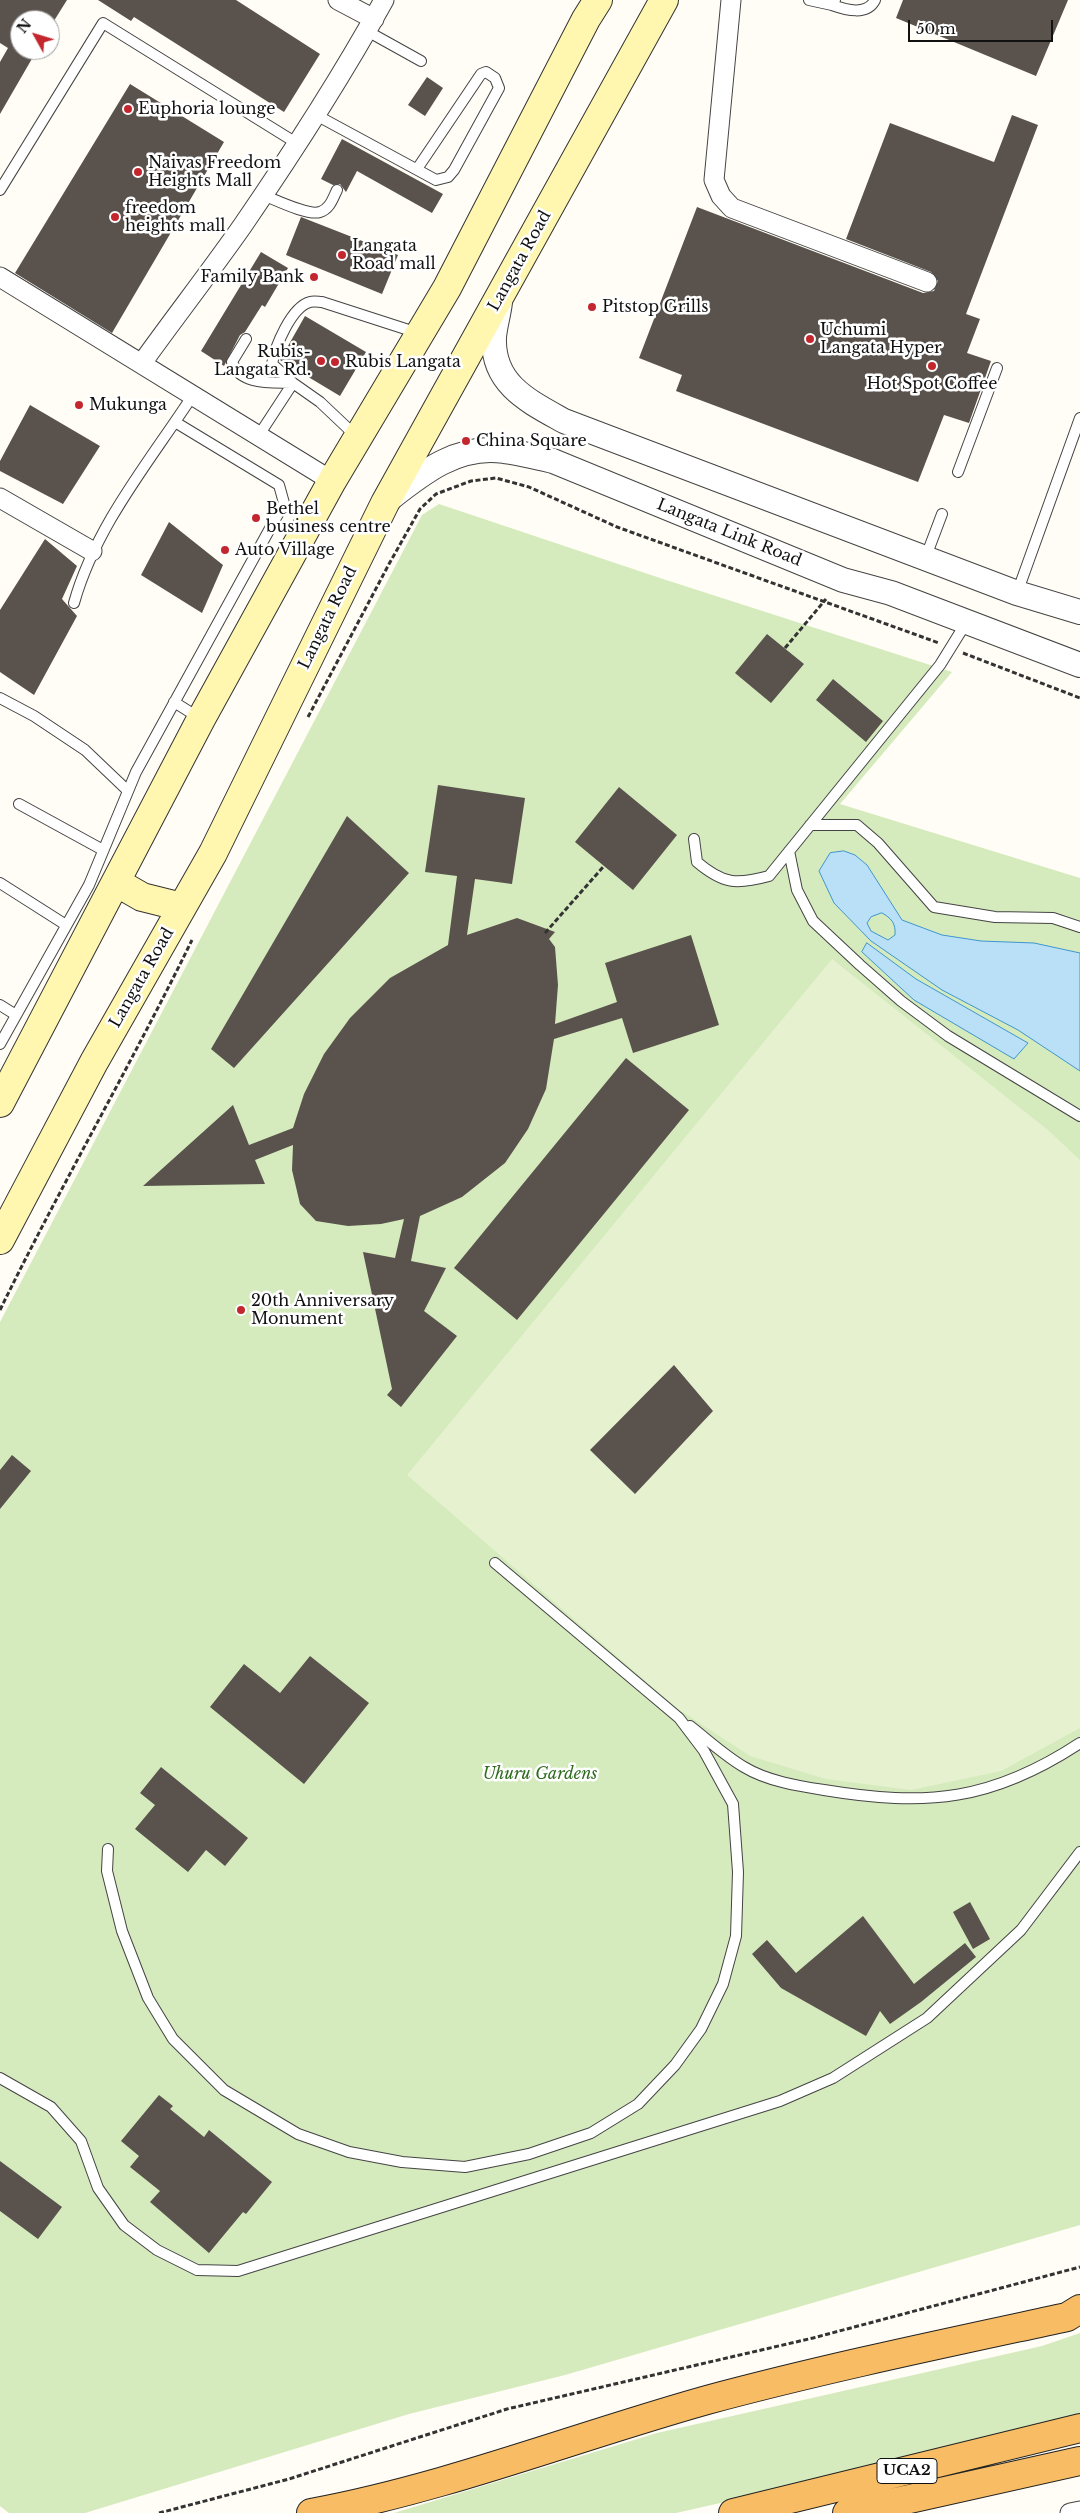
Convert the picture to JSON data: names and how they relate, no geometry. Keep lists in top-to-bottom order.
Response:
{
  "streets": {
    "highway": ["UCA2"],
    "main road": ["Langata Road"],
    "street": ["Langata Link Road"]
  },
  "crossings": [
    ["Langata Road", "Langata Link Road"]
  ],
  "parks": ["Uhuru Gardens"],
  "places": [
    "Euphoria lounge",
    "Naivas Freedom Heights Mall",
    "freedom heights mall",
    "Langata Road mall",
    "Family Bank",
    "Pitstop Grills",
    "Uchumi Langata Hyper",
    "Rubis- Langata Rd.",
    "Rubis Langata",
    "Hot Spot Coffee",
    "Mukunga",
    "China Square",
    "Bethel business centre",
    "Auto Village",
    "20th Anniversary Monument"
  ],
  "scale_bar": "50 m",
  "north": "top left"
}
